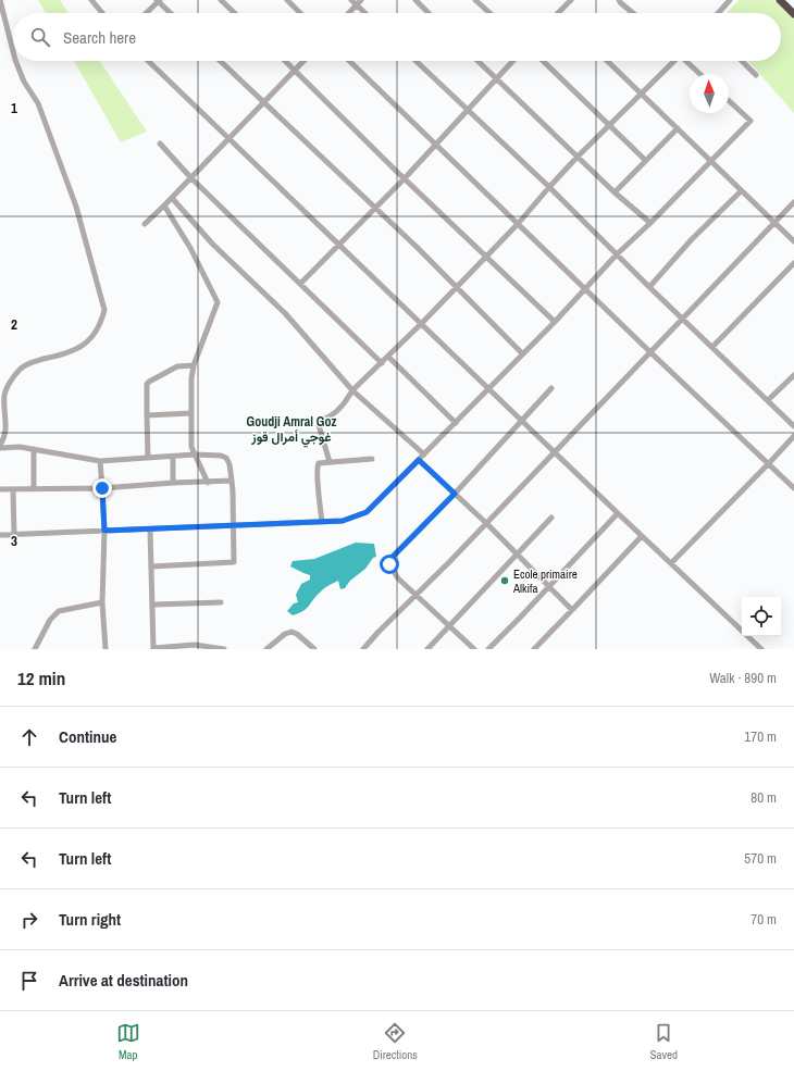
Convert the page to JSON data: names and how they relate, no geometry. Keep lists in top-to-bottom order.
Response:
{
  "districts": ["Goudji Amral Goz غوجي أمرال قوز"],
  "places": ["Ecole primaire Alkifa"],
  "north": "top",
  "page": {
    "search": "Search here",
    "heading": ["12 min", "Walk · 890 m"],
    "list": [
      ["Continue", "170 m"],
      ["Turn left", "80 m"],
      ["Turn left", "570 m"],
      ["Turn right", "70 m"],
      "Arrive at destination"
    ],
    "nav": ["Map", "Directions", "Saved"]
  },
  "grid": {
    "rows": ["1", "2", "3"]
  }
}
